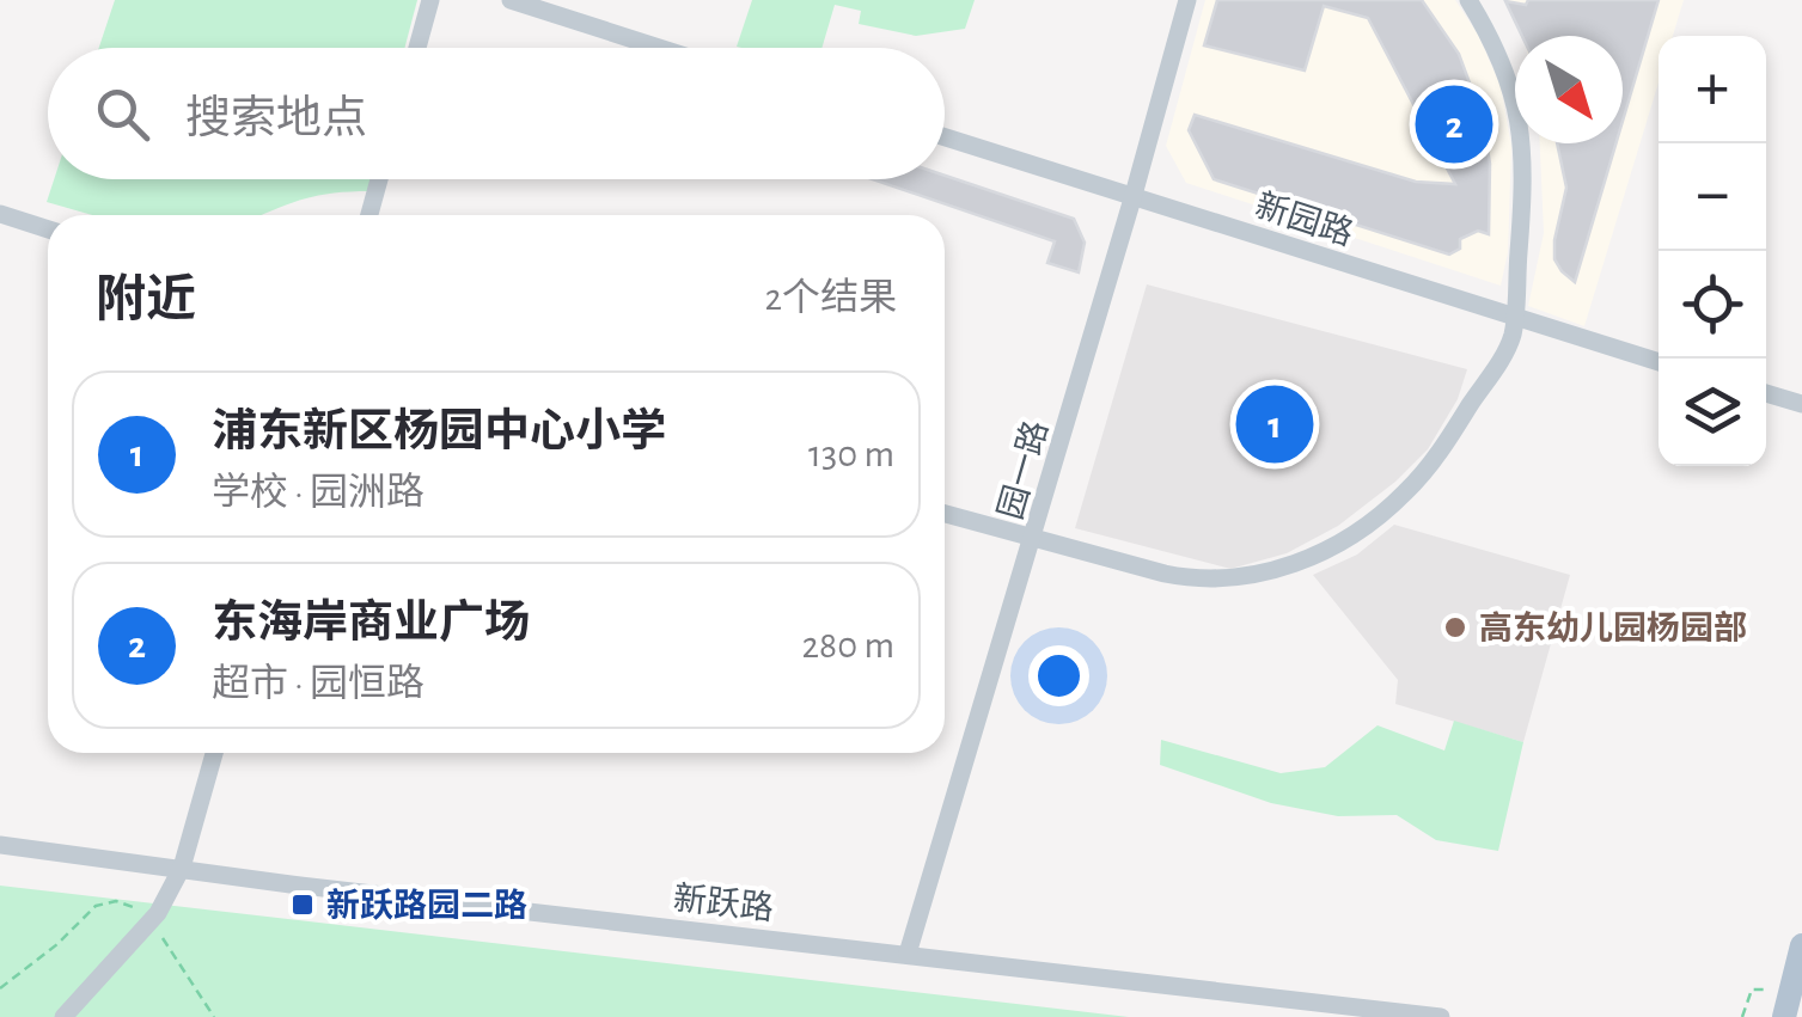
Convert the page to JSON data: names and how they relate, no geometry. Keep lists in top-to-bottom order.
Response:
{
  "streets": {
    "street": ["新园路", "园一路", "新跃路"]
  },
  "crossings": [
    ["新园路", "园一路"],
    ["园一路", "新跃路"]
  ],
  "places": {
    "other": ["高东幼儿园杨园部"],
    "transit": ["新跃路园二路"]
  },
  "north": "bottom right",
  "page": {
    "map_buttons": ["+", "−"],
    "search": "搜索地点",
    "pins": ["2", "1"],
    "heading": ["附近", "2个结果"],
    "list": [
      {
        "mark": "1",
        "name": "浦东新区杨园中心小学",
        "note": "学校 · 园洲路",
        "value": "130 m"
      },
      {
        "mark": "2",
        "name": "东海岸商业广场",
        "note": "超市 · 园恒路",
        "value": "280 m"
      }
    ]
  }
}
